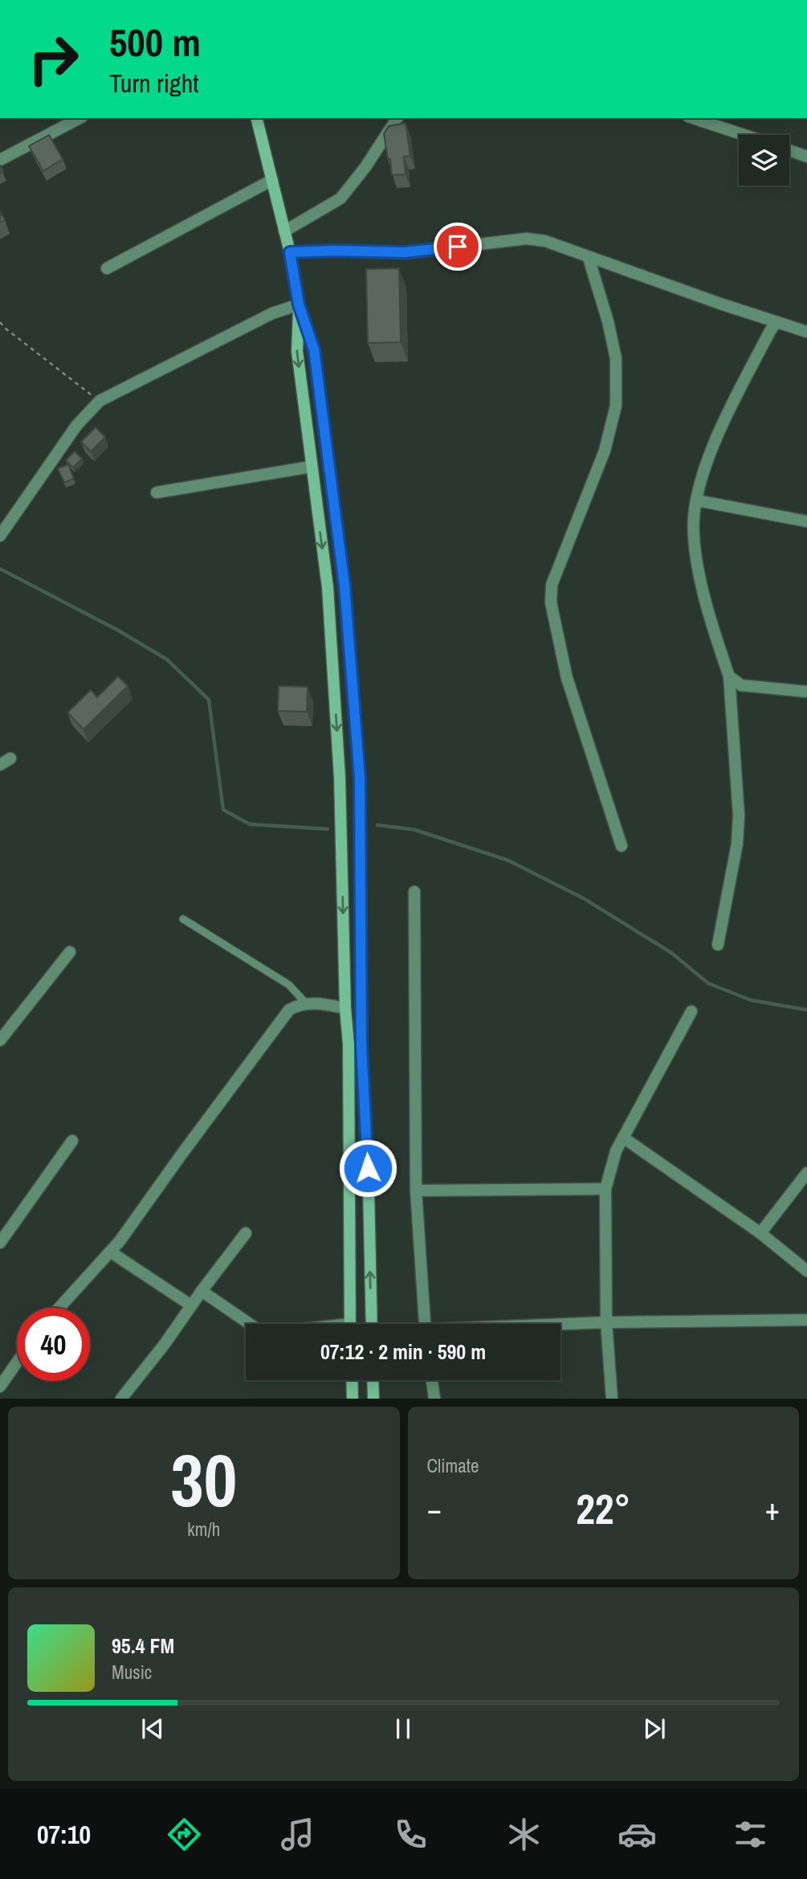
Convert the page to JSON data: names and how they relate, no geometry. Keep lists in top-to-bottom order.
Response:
{
  "page": {
    "turn": ["500 m", "Turn right"],
    "limit": "40",
    "trip": "07:12 · 2 min · 590 m",
    "tile": [
      ["30", "km/h"],
      "Climate"
    ],
    "heat": ["−", "22°", "+"],
    "song": ["95.4 FM", "Music"],
    "tabs": "07:10"
  }
}
